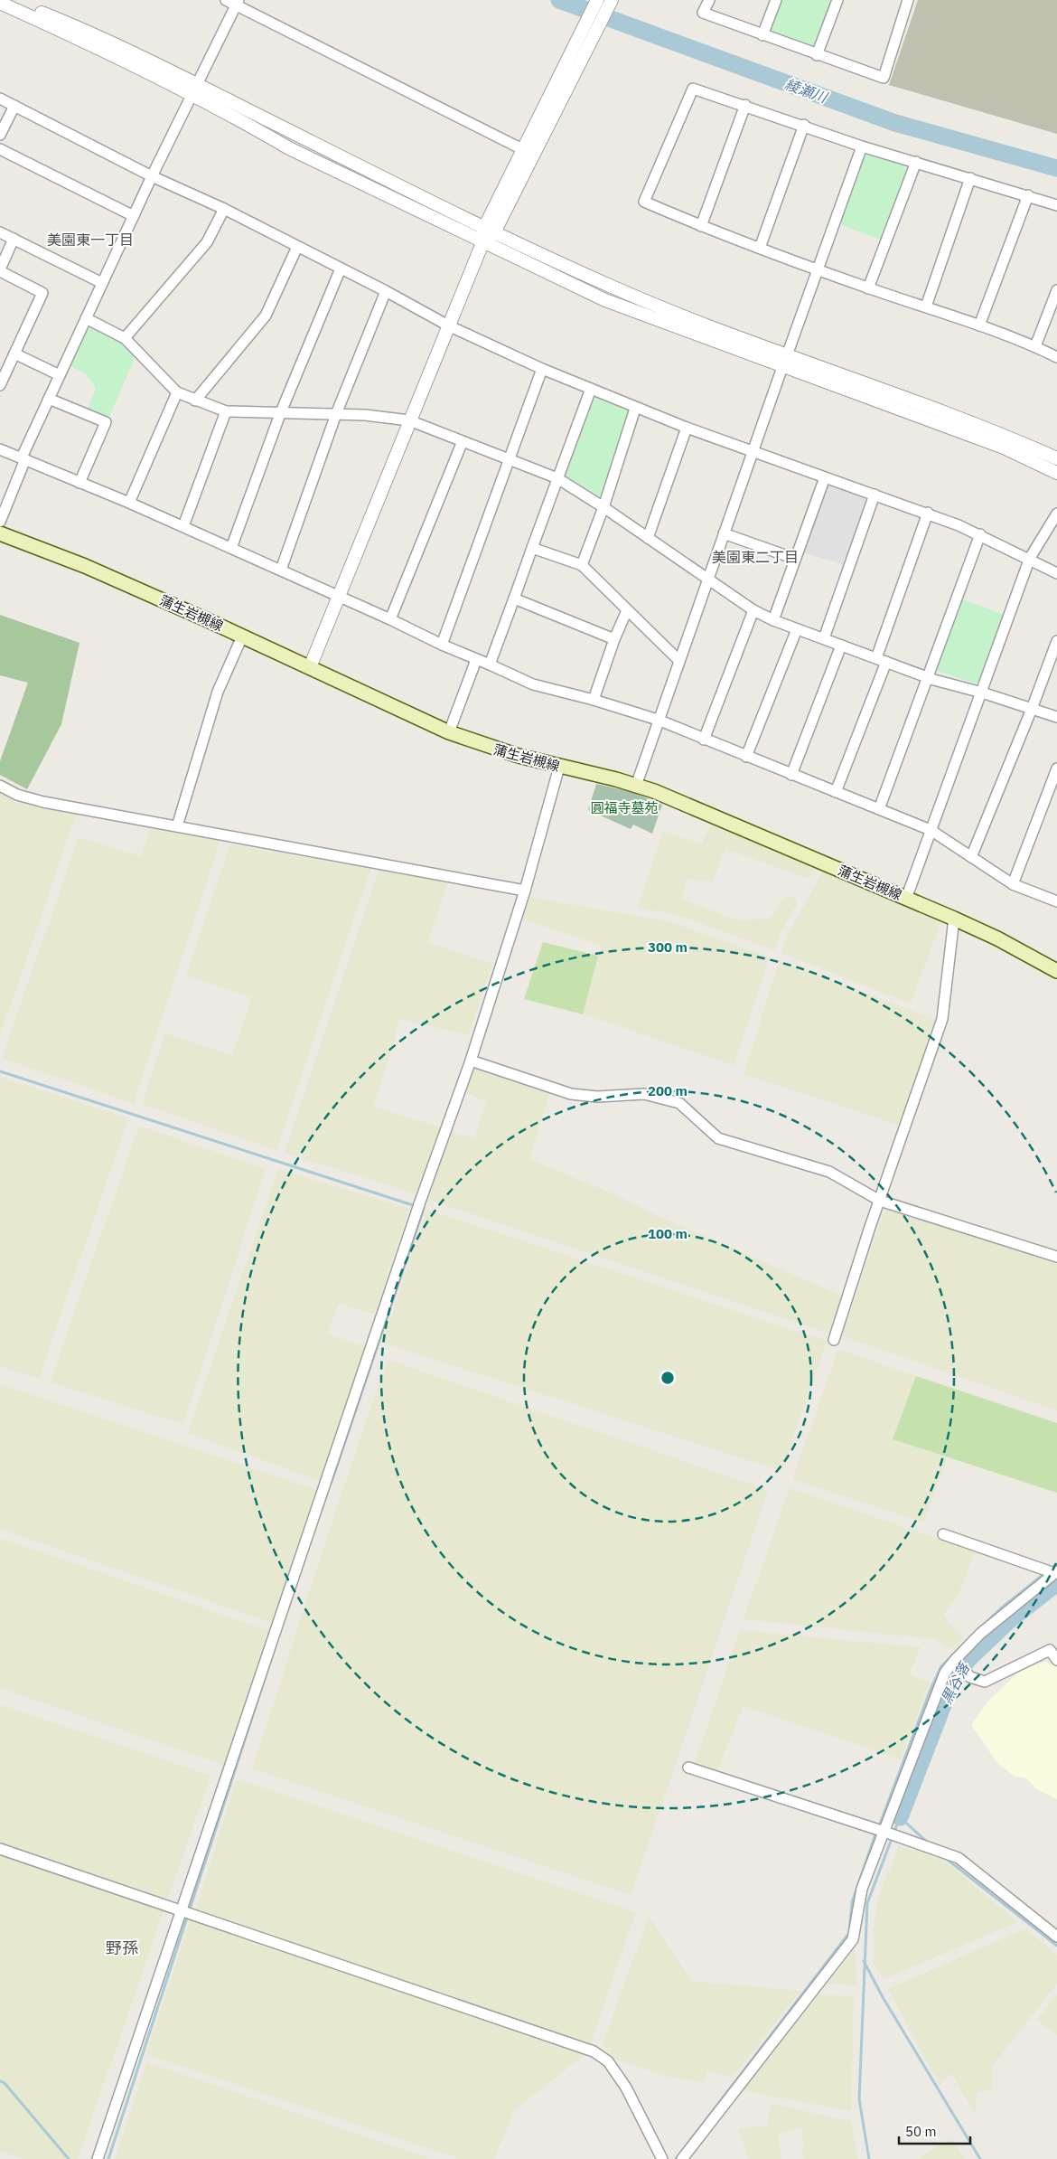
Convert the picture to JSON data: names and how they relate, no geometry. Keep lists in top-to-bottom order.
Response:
{
  "streets": {
    "main road": ["蒲生岩槻線"]
  },
  "districts": ["美園東一丁目", "美園東二丁目", "野孫"],
  "water": ["綾瀬川", "黒谷落"],
  "parks": ["圓福寺墓苑"],
  "scale_bar": "50 m",
  "rings": ["300 m", "200 m", "100 m"]
}
